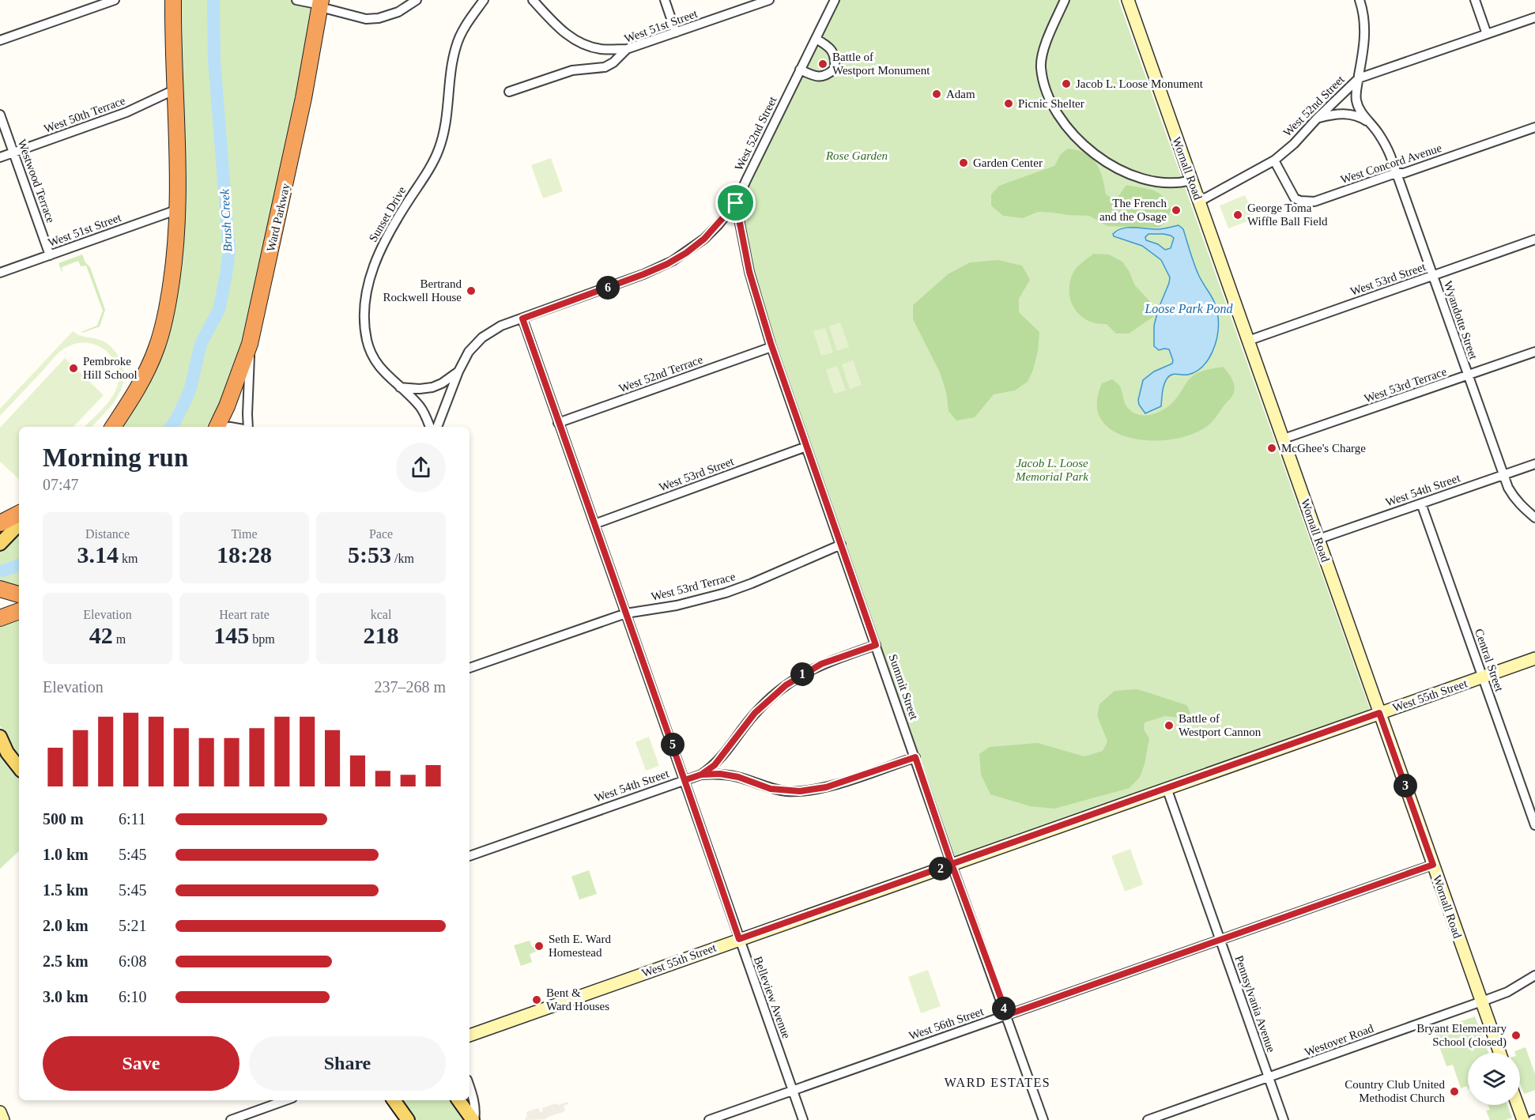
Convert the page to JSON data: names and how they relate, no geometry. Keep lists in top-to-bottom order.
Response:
{
  "streets": {
    "highway": ["Ward Parkway"],
    "main road": ["Wornall Road", "West 55th Street"],
    "street": [
      "West 51st Street",
      "West 52nd Street",
      "West 50th Terrace",
      "West Concord Avenue",
      "Westwood Terrace",
      "Sunset Drive",
      "West 53rd Street",
      "Wyandotte Street",
      "West 52nd Terrace",
      "West 53rd Terrace",
      "West 54th Street",
      "Central Street",
      "Summit Street",
      "Belleview Avenue",
      "Pennsylvania Avenue",
      "West 56th Street",
      "Westover Road"
    ]
  },
  "crossings": [
    ["West 51st Street", "Westwood Terrace"],
    ["West 52nd Street", "West Concord Avenue"],
    ["West 52nd Street", "Wornall Road"],
    ["West 52nd Street", "Sunset Drive"],
    ["West 52nd Street", "Wyandotte Street"],
    ["West 52nd Street", "Summit Street"],
    ["West 52nd Street", "Belleview Avenue"],
    ["West 50th Terrace", "Westwood Terrace"],
    ["West Concord Avenue", "Wyandotte Street"],
    ["Wornall Road", "West 53rd Street"],
    ["Wornall Road", "West 53rd Terrace"],
    ["Wornall Road", "West 54th Street"],
    ["Wornall Road", "West 55th Street"],
    ["Wornall Road", "West 56th Street"],
    ["Wornall Road", "Westover Road"],
    ["West 53rd Street", "Wyandotte Street"],
    ["West 53rd Street", "Summit Street"],
    ["West 53rd Street", "Belleview Avenue"],
    ["Wyandotte Street", "West 53rd Terrace"],
    ["Wyandotte Street", "West 54th Street"],
    ["West 52nd Terrace", "Summit Street"],
    ["West 52nd Terrace", "Belleview Avenue"],
    ["West 53rd Terrace", "Summit Street"],
    ["West 53rd Terrace", "Belleview Avenue"],
    ["West 54th Street", "Central Street"],
    ["West 54th Street", "Summit Street"],
    ["West 54th Street", "Belleview Avenue"],
    ["Central Street", "West 55th Street"],
    ["Summit Street", "West 55th Street"],
    ["Summit Street", "West 56th Street"],
    ["West 55th Street", "Belleview Avenue"],
    ["West 55th Street", "Pennsylvania Avenue"],
    ["Belleview Avenue", "West 56th Street"],
    ["Pennsylvania Avenue", "West 56th Street"],
    ["Pennsylvania Avenue", "Westover Road"]
  ],
  "districts": ["WARD ESTATES"],
  "water": ["Brush Creek", "Loose Park Pond"],
  "parks": ["Rose Garden", "Jacob L. Loose Memorial Park"],
  "places": [
    "Battle of Westport Monument",
    "Jacob L. Loose Monument",
    "Adam",
    "Picnic Shelter",
    "Garden Center",
    "The French and the Osage",
    "George Toma Wiffle Ball Field",
    "Bertrand Rockwell House",
    "Pembroke Hill School",
    "McGhee's Charge",
    "Battle of Westport Cannon",
    "Seth E. Ward Homestead",
    "Bent & Ward Houses",
    "Bryant Elementary School (closed)",
    "Country Club United Methodist Church"
  ],
  "page": {
    "pins": [
      "6",
      "1",
      "5",
      "3",
      "2",
      "4"
    ],
    "heading": ["Morning run", "07:47"],
    "stats": [
      ["Distance", "3.14 km"],
      ["Time", "18:28"],
      ["Pace", "5:53 /km"],
      ["Elevation", "42 m"],
      ["Heart rate", "145 bpm"],
      ["kcal", "218"]
    ],
    "chart": ["Elevation", "237–268 m"],
    "list": [
      {
        "name": "500 m",
        "note": "6:11"
      },
      {
        "name": "1.0 km",
        "note": "5:45"
      },
      {
        "name": "1.5 km",
        "note": "5:45"
      },
      {
        "name": "2.0 km",
        "note": "5:21"
      },
      {
        "name": "2.5 km",
        "note": "6:08"
      },
      {
        "name": "3.0 km",
        "note": "6:10"
      }
    ],
    "buttons": ["Save", "Share"]
  }
}
